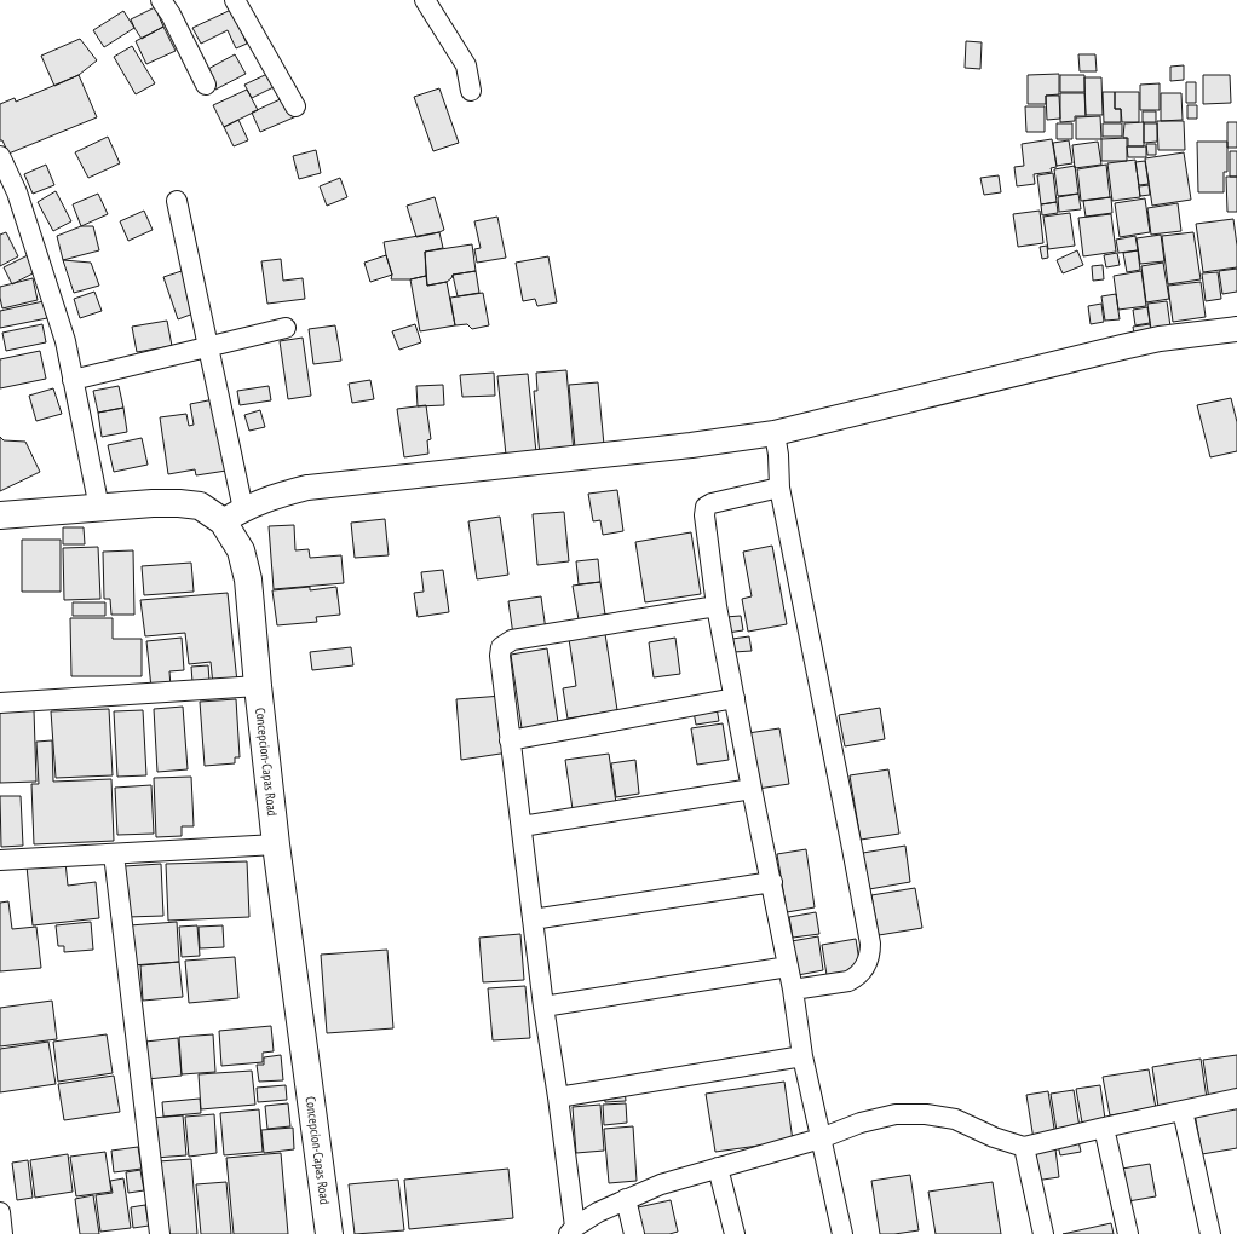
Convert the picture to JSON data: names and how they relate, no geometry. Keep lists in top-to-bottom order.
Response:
{
  "streets": {
    "main road": ["Concepcion-Capas Road"]
  }
}
